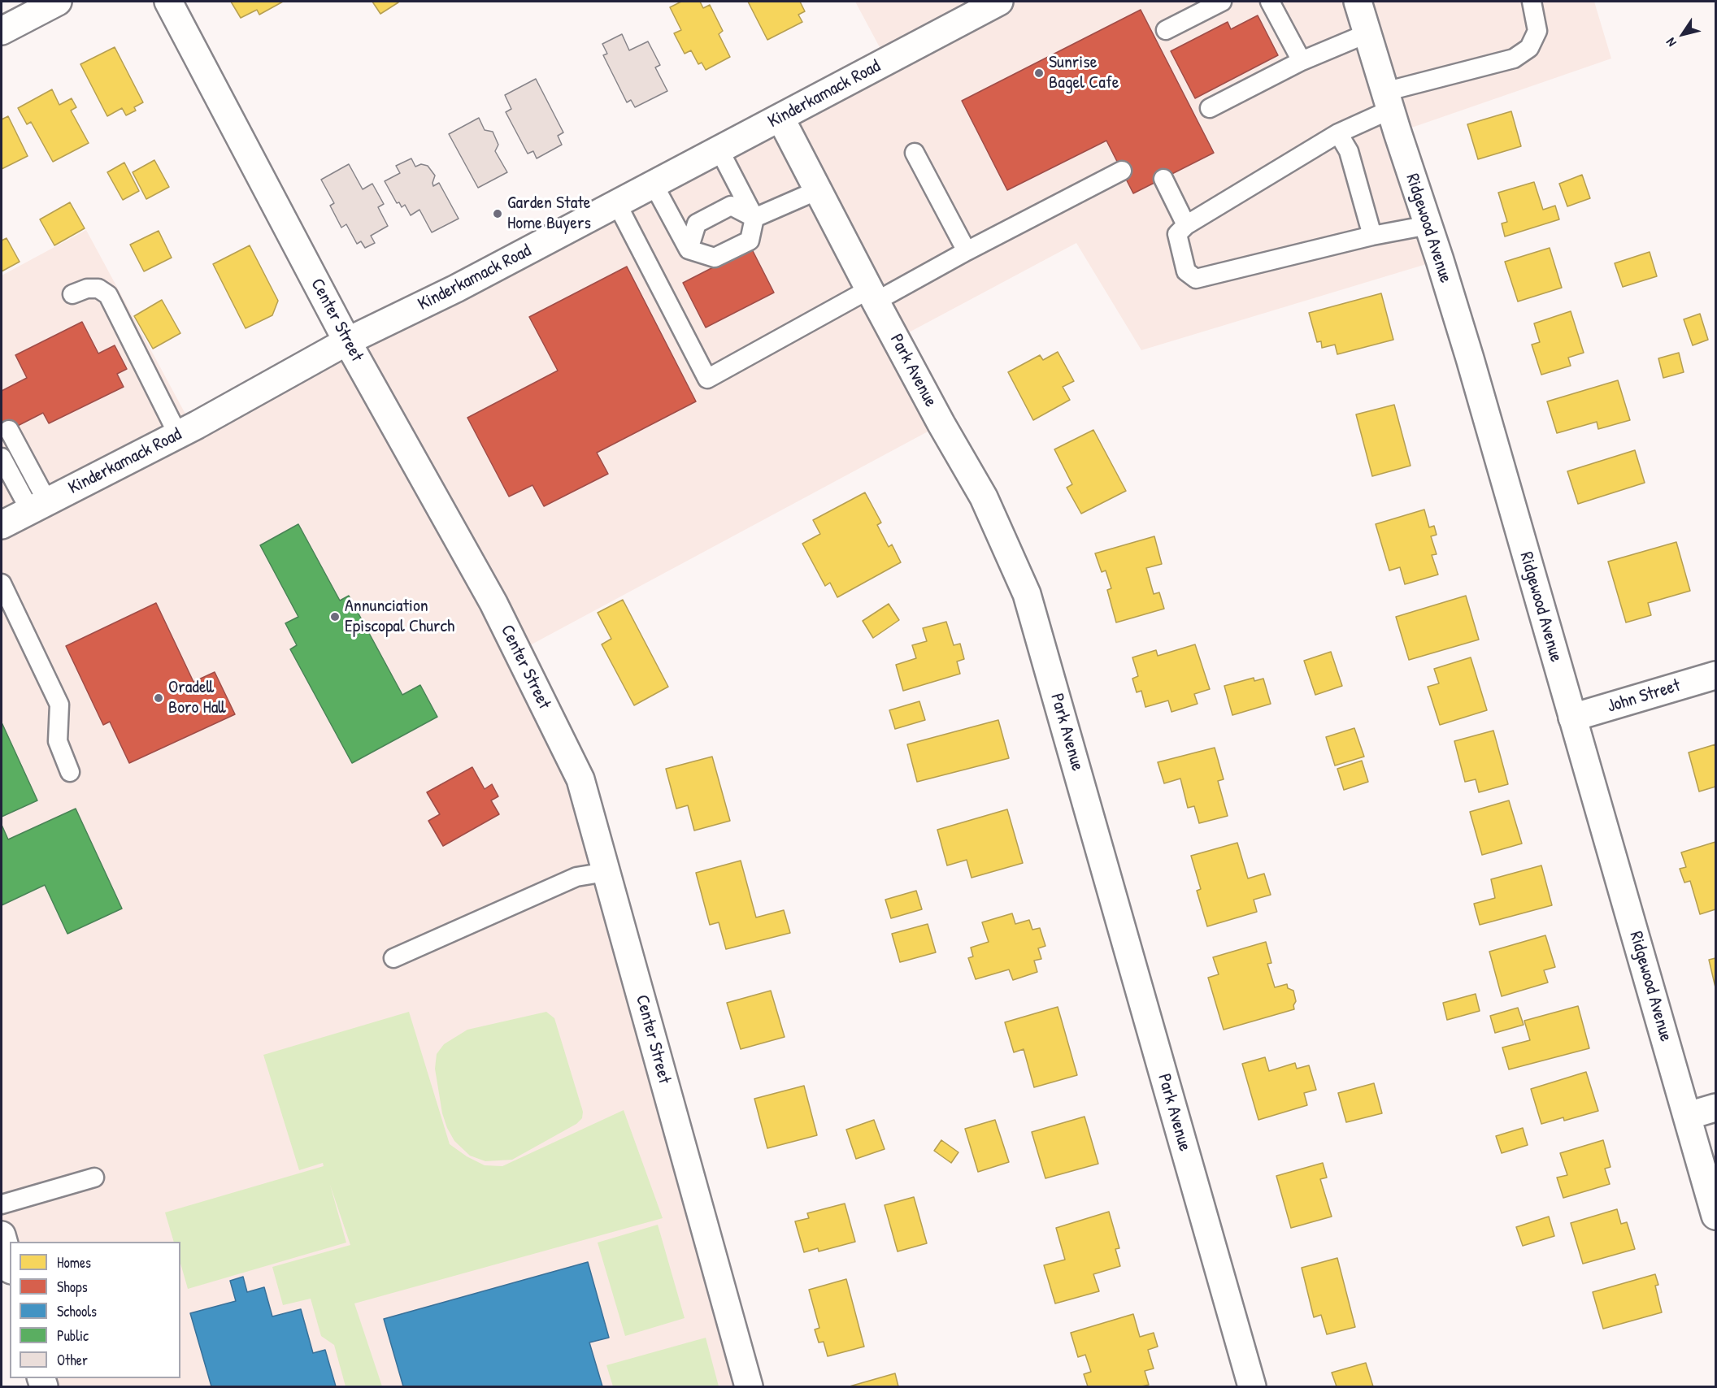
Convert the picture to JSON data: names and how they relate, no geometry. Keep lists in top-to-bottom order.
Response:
{
  "streets": {
    "street": [
      "Kinderkamack Road",
      "Ridgewood Avenue",
      "Center Street",
      "Park Avenue",
      "John Street"
    ]
  },
  "crossings": [
    ["Kinderkamack Road", "Center Street"],
    ["Kinderkamack Road", "Park Avenue"],
    ["Ridgewood Avenue", "John Street"]
  ],
  "places": [
    "Sunrise Bagel Cafe",
    "Garden State Home Buyers",
    "Annunciation Episcopal Church",
    "Oradell Boro Hall"
  ],
  "legend": [
    "Homes",
    "Shops",
    "Schools",
    "Public",
    "Other"
  ],
  "north": "bottom left"
}
